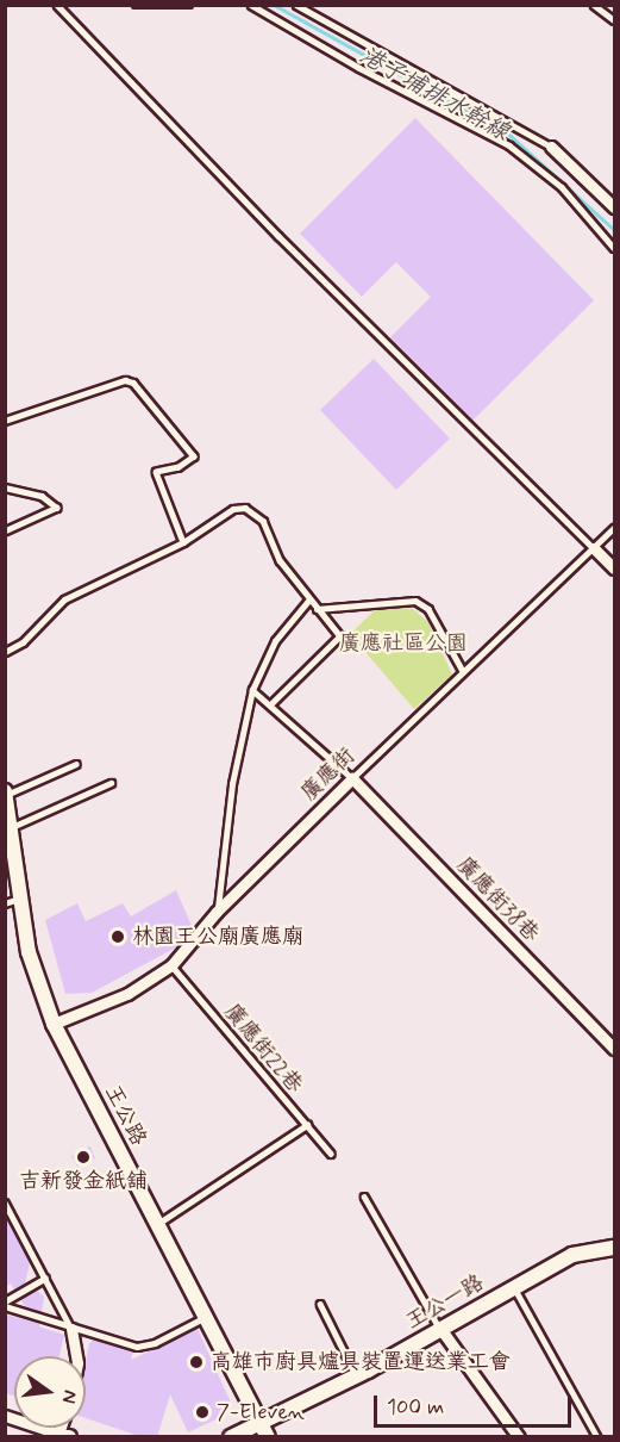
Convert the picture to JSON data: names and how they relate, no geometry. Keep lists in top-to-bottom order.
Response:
{
  "streets": {
    "street": [
      "廣應街",
      "廣應街38巷",
      "王公路",
      "王公一路"
    ],
    "lane": ["廣應街22巷"]
  },
  "crossings": [
    ["廣應街", "廣應街38巷"],
    ["廣應街", "廣應街22巷"],
    ["廣應街", "王公路"],
    ["王公路", "王公一路"]
  ],
  "water": ["港子埔排水幹線"],
  "parks": ["廣應社區公園"],
  "places": [
    "林園王公廟廣應廟",
    "吉新發金紙舖",
    "高雄市廚具爐具裝置運送業工會",
    "7-Eleven"
  ],
  "scale_bar": "100 m",
  "north": "right"
}
